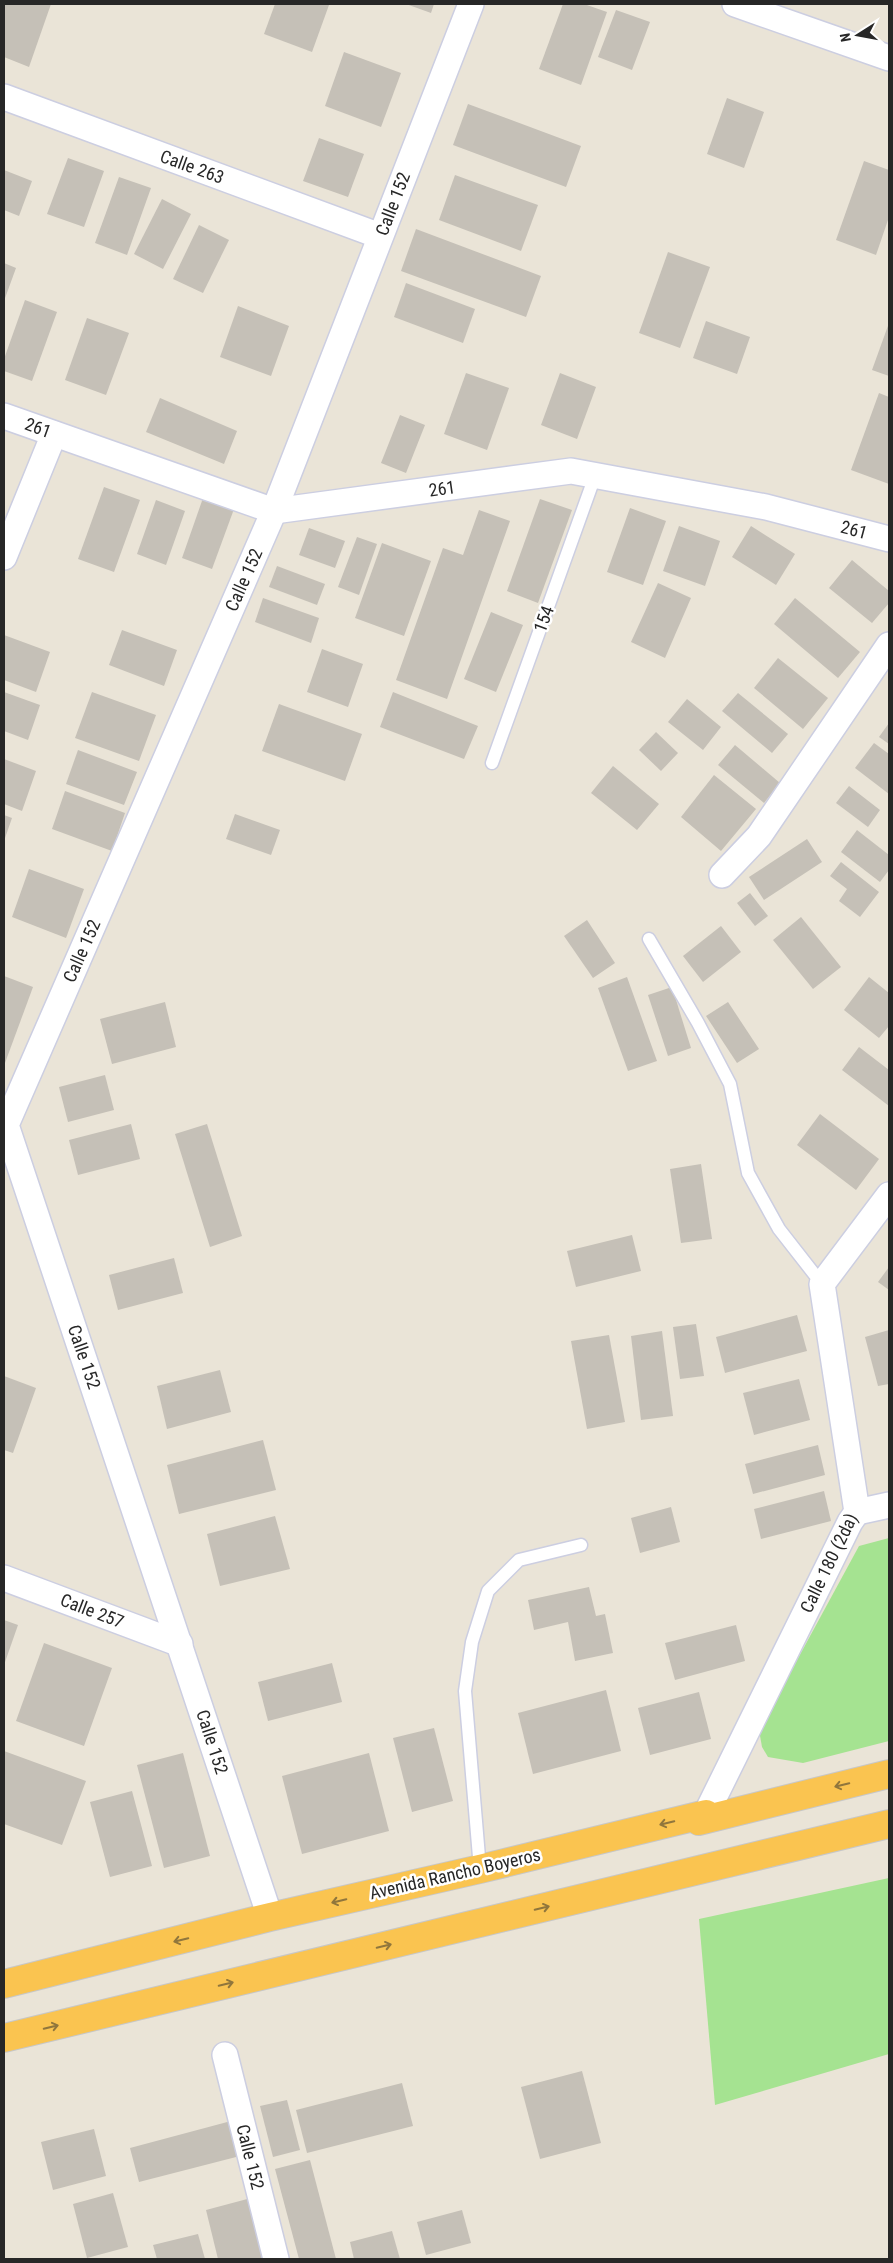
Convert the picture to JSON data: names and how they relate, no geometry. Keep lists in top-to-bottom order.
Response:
{
  "streets": {
    "highway": ["Avenida Rancho Boyeros"],
    "street": [
      "Calle 263",
      "Calle 152",
      "261",
      "Calle 180 (2da)",
      "Calle 257"
    ],
    "lane": ["154"]
  },
  "crossings": [
    ["Calle 263", "Calle 152"],
    ["Calle 152", "261"],
    ["Calle 152", "Calle 257"],
    ["Calle 152", "Avenida Rancho Boyeros"],
    ["261", "154"],
    ["Calle 180 (2da)", "Avenida Rancho Boyeros"]
  ],
  "north": "left"
}
